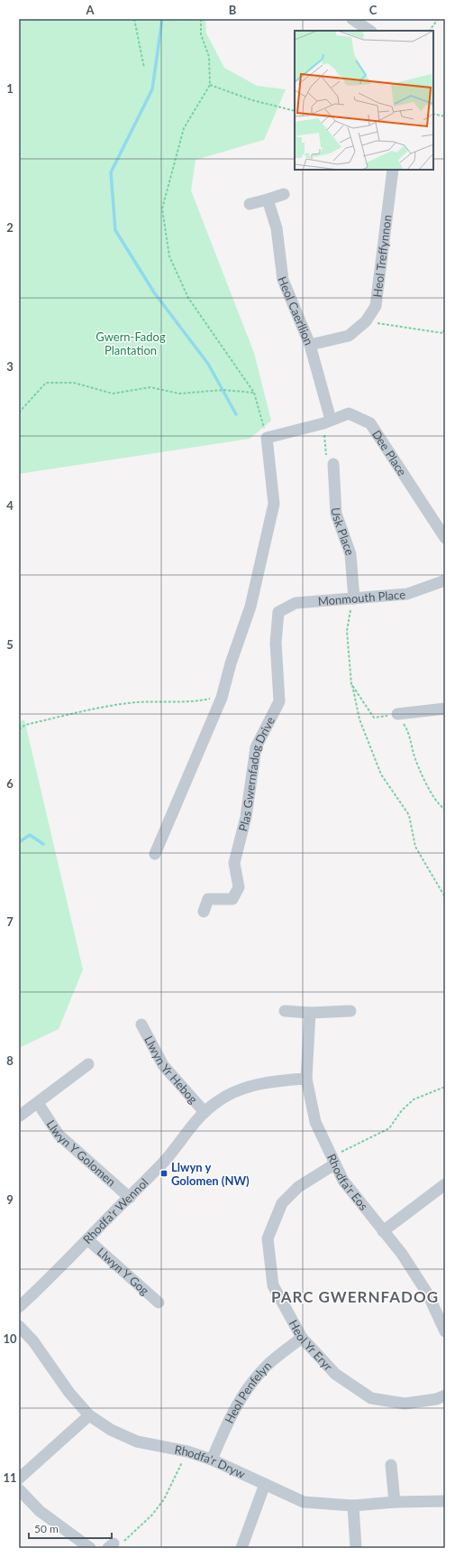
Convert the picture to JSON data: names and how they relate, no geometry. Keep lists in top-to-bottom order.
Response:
{
  "streets": {
    "street": [
      "Heol Treffynnon",
      "Heol Caerllion",
      "Dee Place",
      "Usk Place",
      "Monmouth Place",
      "Plas Gwernfadog Drive",
      "Llwyn Yr Hebog",
      "Llwyn Y Golomen",
      "Rhodfa'r Eos",
      "Rhodfa'r Wennol",
      "Llwyn Y Gog",
      "Heol Yr Eryr",
      "Heol Penfelyn",
      "Rhodfa'r Dryw"
    ]
  },
  "crossings": [
    ["Heol Treffynnon", "Heol Caerllion"],
    ["Heol Caerllion", "Dee Place"],
    ["Usk Place", "Monmouth Place"],
    ["Monmouth Place", "Plas Gwernfadog Drive"],
    ["Llwyn Yr Hebog", "Rhodfa'r Wennol"],
    ["Llwyn Y Golomen", "Rhodfa'r Wennol"],
    ["Rhodfa'r Eos", "Rhodfa'r Wennol"],
    ["Rhodfa'r Eos", "Heol Yr Eryr"],
    ["Rhodfa'r Wennol", "Llwyn Y Gog"],
    ["Heol Yr Eryr", "Heol Penfelyn"],
    ["Heol Penfelyn", "Rhodfa'r Dryw"]
  ],
  "districts": ["PARC GWERNFADOG"],
  "parks": ["Gwern-Fadog Plantation"],
  "places": {
    "transit": ["Llwyn y Golomen (NW)"]
  },
  "scale_bar": "50 m",
  "grid": {
    "columns": ["A", "B", "C"],
    "rows": [
      "1",
      "2",
      "3",
      "4",
      "5",
      "6",
      "7",
      "8",
      "9",
      "10",
      "11"
    ]
  }
}
